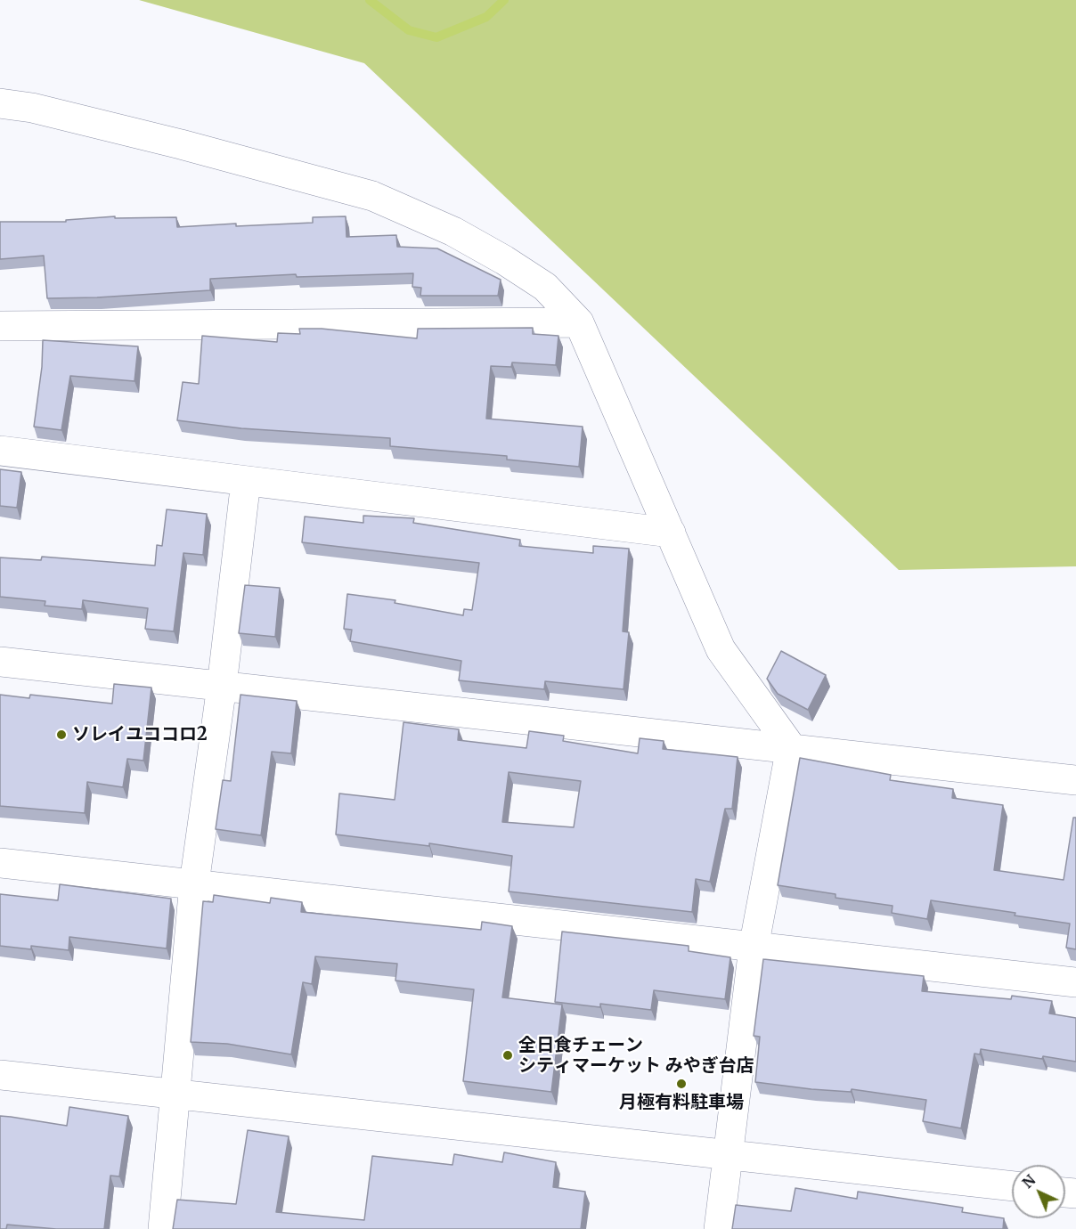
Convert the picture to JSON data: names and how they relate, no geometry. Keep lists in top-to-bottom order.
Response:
{
  "places": ["ソレイユココロ2", "全日食チェーン シティマーケット みやぎ台店", "月極有料駐車場"],
  "north": "top left"
}
